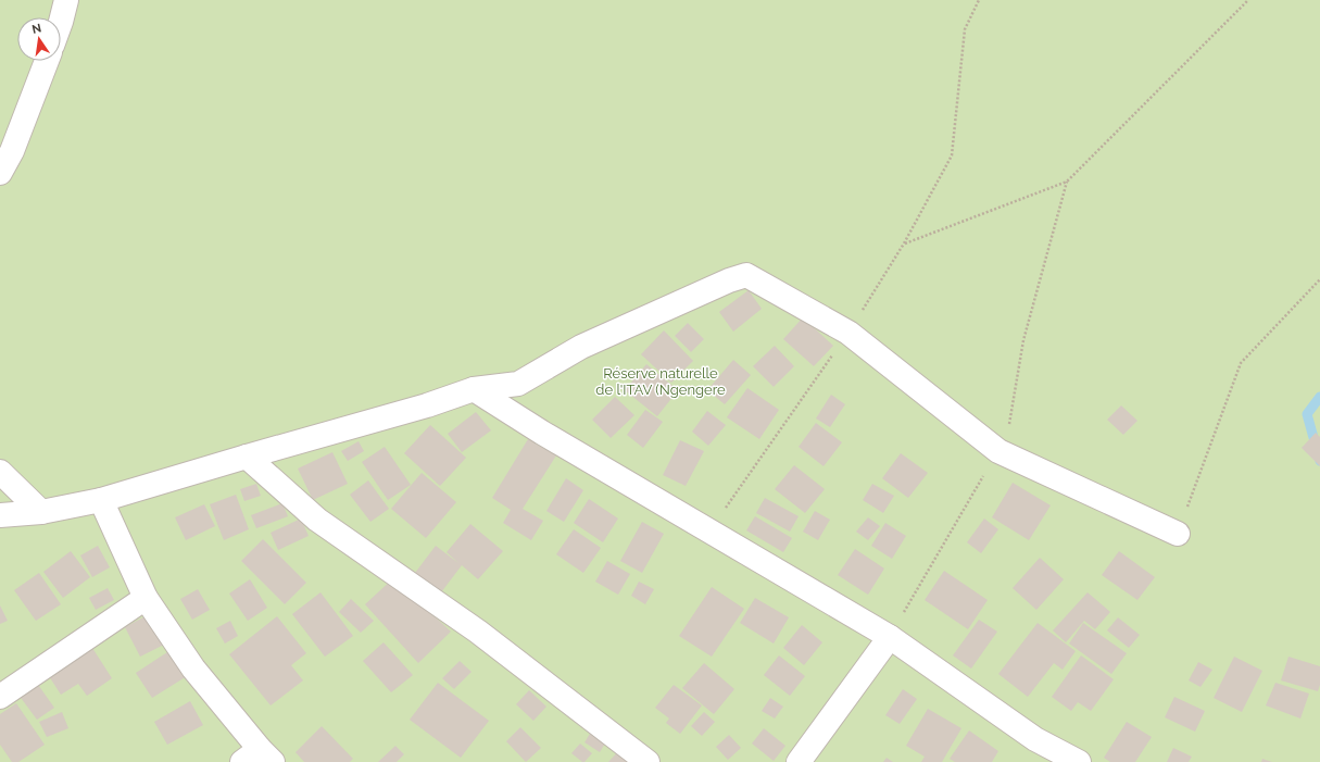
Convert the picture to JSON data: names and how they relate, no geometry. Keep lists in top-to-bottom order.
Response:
{
  "parks": ["Réserve naturelle de l'ITAV (Ngengere"],
  "north": "top"
}
